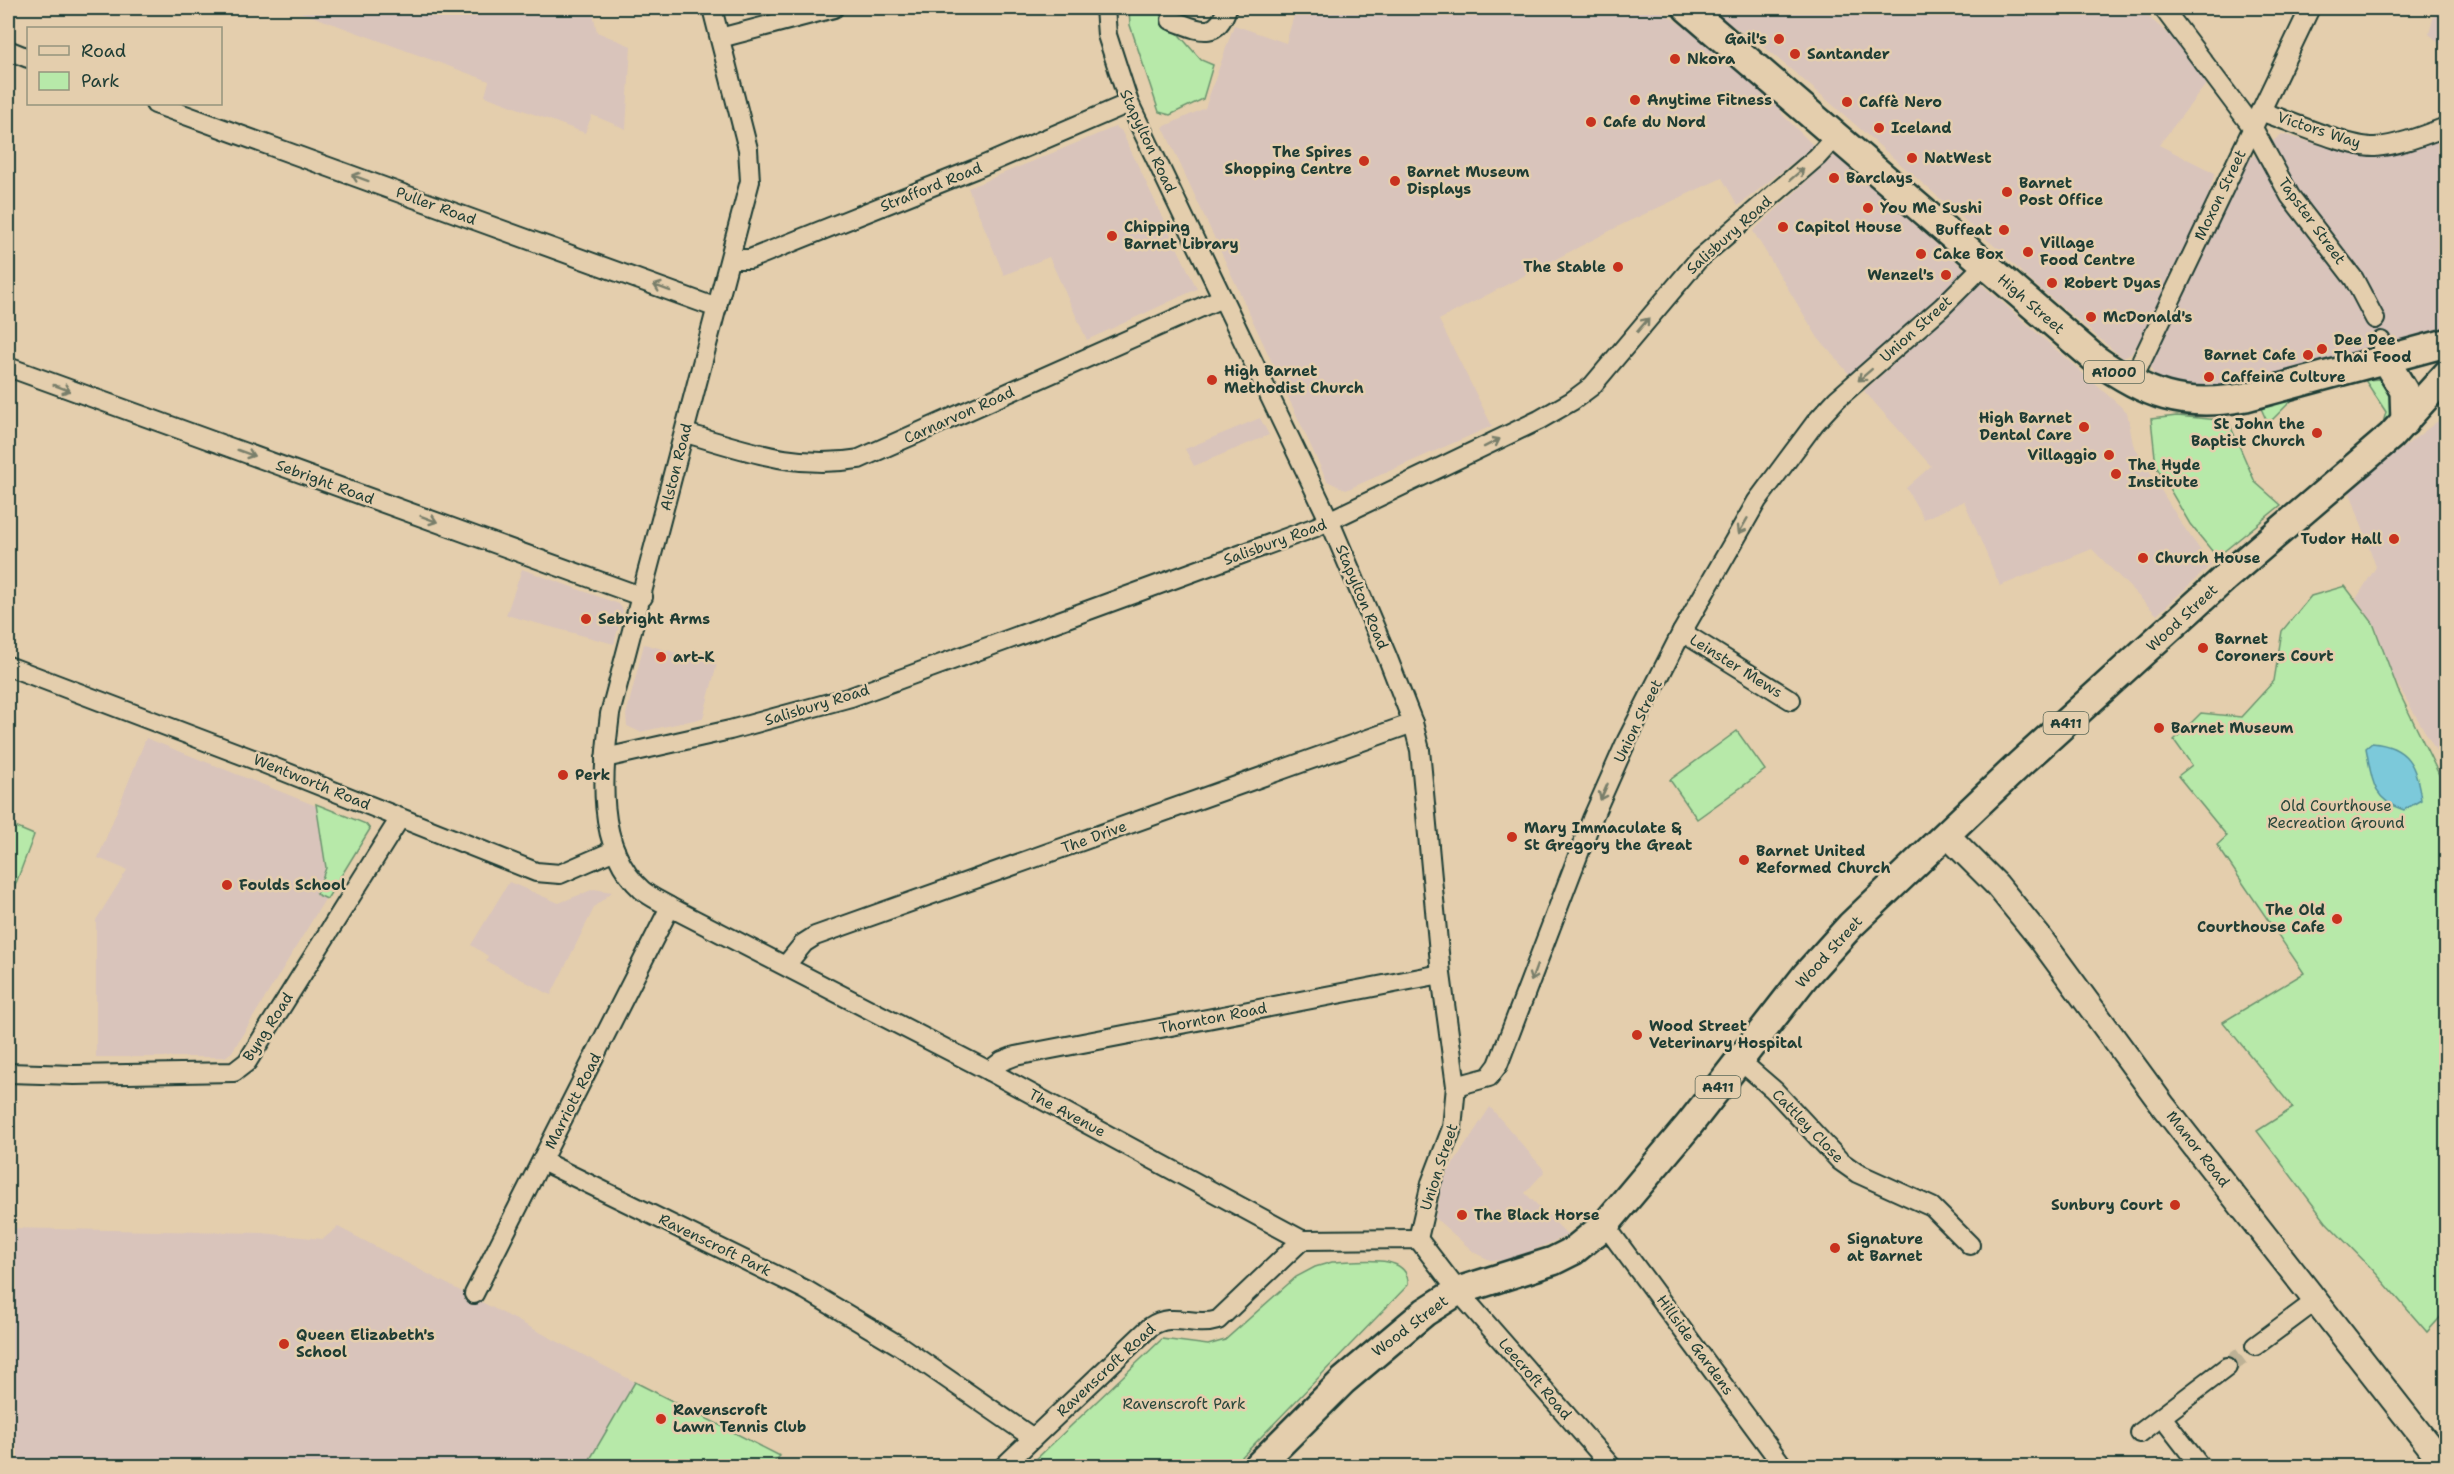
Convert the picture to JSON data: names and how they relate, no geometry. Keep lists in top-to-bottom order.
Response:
{
  "streets": {
    "main road": [
      "High Street",
      "A1000",
      "Wood Street",
      "A411"
    ],
    "street": [
      "Victors Way",
      "Stapylton Road",
      "Strafford Road",
      "Moxon Street",
      "Puller Road",
      "Tapster Street",
      "Salisbury Road",
      "Union Street",
      "Carnarvon Road",
      "Alston Road",
      "Sebright Road",
      "Leinster Mews",
      "Wentworth Road",
      "The Drive",
      "Thornton Road",
      "Byng Road",
      "Marriott Road",
      "The Avenue",
      "Cattley Close",
      "Manor Road",
      "Ravenscroft Park",
      "Hillside Gardens",
      "Ravenscroft Road",
      "Leecroft Road"
    ]
  },
  "crossings": [
    ["Victors Way", "Moxon Street"],
    ["Stapylton Road", "Strafford Road"],
    ["Stapylton Road", "Salisbury Road"],
    ["Stapylton Road", "Union Street"],
    ["Stapylton Road", "Carnarvon Road"],
    ["Stapylton Road", "The Drive"],
    ["Stapylton Road", "Thornton Road"],
    ["Strafford Road", "Alston Road"],
    ["Moxon Street", "Tapster Street"],
    ["Moxon Street", "High Street"],
    ["Puller Road", "Alston Road"],
    ["Salisbury Road", "High Street"],
    ["Salisbury Road", "Alston Road"],
    ["High Street", "Union Street"],
    ["High Street", "A411"],
    ["Union Street", "Leinster Mews"],
    ["Union Street", "The Avenue"],
    ["Carnarvon Road", "Alston Road"],
    ["Alston Road", "Sebright Road"],
    ["Alston Road", "Wentworth Road"],
    ["Alston Road", "Marriott Road"],
    ["Alston Road", "The Avenue"],
    ["Wood Street", "A411"],
    ["Wood Street", "Cattley Close"],
    ["Wood Street", "Manor Road"],
    ["Wood Street", "Hillside Gardens"],
    ["Wood Street", "Leecroft Road"],
    ["Wentworth Road", "Byng Road"],
    ["The Drive", "The Avenue"],
    ["Thornton Road", "The Avenue"],
    ["Marriott Road", "The Avenue"],
    ["Marriott Road", "Ravenscroft Park"],
    ["The Avenue", "Ravenscroft Road"],
    ["Ravenscroft Park", "Ravenscroft Road"]
  ],
  "one_way": [
    "Puller Road",
    "Salisbury Road",
    "Union Street",
    "Sebright Road"
  ],
  "parks": ["Old Courthouse Recreation Ground", "Ravenscroft Park"],
  "places": [
    "Gail's",
    "Santander",
    "Nkora",
    "Anytime Fitness",
    "Caffè Nero",
    "Cafe du Nord",
    "Iceland",
    "NatWest",
    "The Spires Shopping Centre",
    "Barclays",
    "Barnet Museum Displays",
    "Barnet Post Office",
    "You Me Sushi",
    "Capitol House",
    "Buffeat",
    "Chipping Barnet Library",
    "Village Food Centre",
    "Cake Box",
    "The Stable",
    "Wenzel's",
    "Robert Dyas",
    "McDonald's",
    "Dee Dee Thai Food",
    "Barnet Cafe",
    "Caffeine Culture",
    "High Barnet Methodist Church",
    "High Barnet Dental Care",
    "St John the Baptist Church",
    "Villaggio",
    "The Hyde Institute",
    "Tudor Hall",
    "Church House",
    "Sebright Arms",
    "Barnet Coroners Court",
    "art-K",
    "Barnet Museum",
    "Perk",
    "Mary Immaculate & St Gregory the Great",
    "Barnet United Reformed Church",
    "Foulds School",
    "The Old Courthouse Cafe",
    "Wood Street Veterinary Hospital",
    "Sunbury Court",
    "The Black Horse",
    "Signature at Barnet",
    "Queen Elizabeth's School",
    "Ravenscroft Lawn Tennis Club"
  ],
  "legend": ["Road", "Park"]
}
